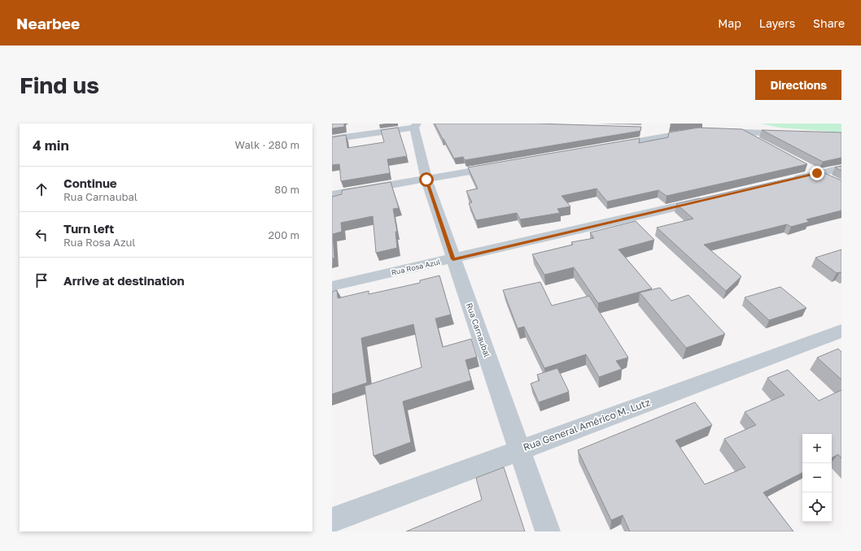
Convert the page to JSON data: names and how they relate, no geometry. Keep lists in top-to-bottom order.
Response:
{
  "streets": {
    "street": ["Rua Rosa Azul", "Rua Carnaubal", "Rua General Américo M. Lutz"]
  },
  "crossings": [
    ["Rua Rosa Azul", "Rua Carnaubal"],
    ["Rua Carnaubal", "Rua General Américo M. Lutz"]
  ],
  "page": {
    "header": "Nearbee",
    "nav": ["Map", "Layers", "Share"],
    "buttons": "Directions",
    "title": "Find us",
    "heading": ["4 min", "Walk · 280 m"],
    "list": [
      ["Continue", "Rua Carnaubal", "80 m"],
      ["Turn left", "Rua Rosa Azul", "200 m"],
      "Arrive at destination"
    ],
    "map_buttons": ["+", "−"]
  }
}
